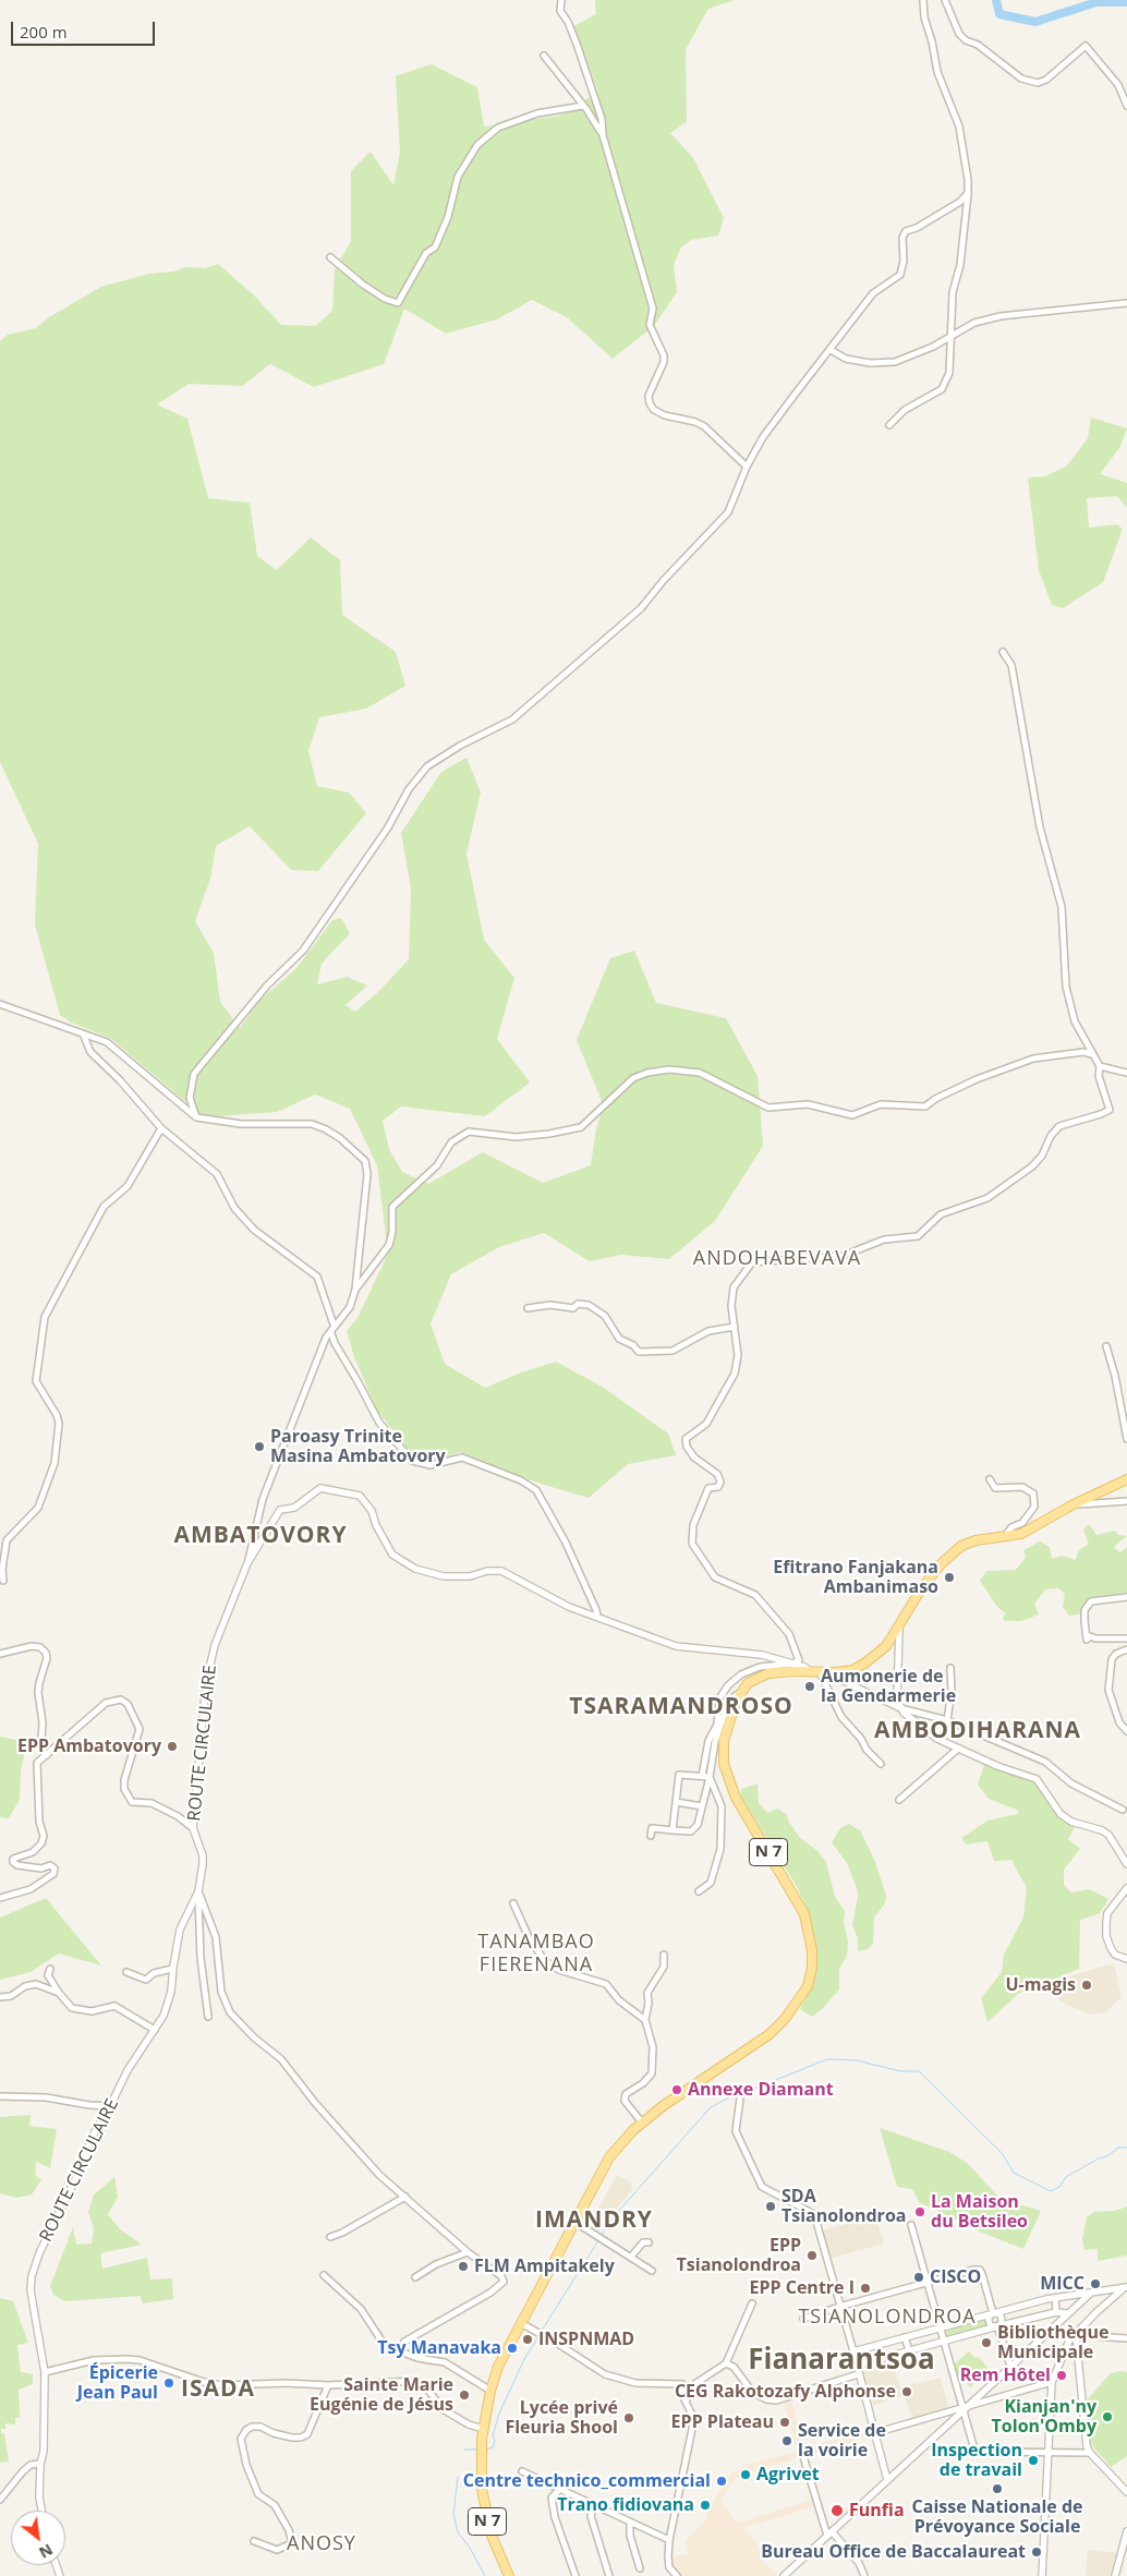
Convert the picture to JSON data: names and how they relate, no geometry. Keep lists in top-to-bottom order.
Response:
{
  "streets": {
    "main road": ["N 7"],
    "street": ["ROUTE CIRCULAIRE"]
  },
  "districts": [
    "ANDOHABEVAVA",
    "AMBATOVORY",
    "TSARAMANDROSO",
    "AMBODIHARANA",
    "TANAMBAO FIERENANA",
    "IMANDRY",
    "TSIANOLONDROA",
    "Fianarantsoa",
    "ISADA",
    "ANOSY"
  ],
  "places": [
    "Paroasy Trinite Masina Ambatovory",
    "Efitrano Fanjakana Ambanimaso",
    "Aumonerie de la Gendarmerie",
    "EPP Ambatovory",
    "U-magis",
    "Annexe Diamant",
    "SDA Tsianolondroa",
    "La Maison du Betsileo",
    "EPP Tsianolondroa",
    "FLM Ampitakely",
    "CISCO",
    "MICC",
    "EPP Centre I",
    "INSPNMAD",
    "Bibliothèque Municipale",
    "Tsy Manavaka",
    "Rem Hôtel",
    "Épicerie Jean Paul",
    "CEG Rakotozafy Alphonse",
    "Sainte Marie Eugénie de Jésus",
    "Kianjan'ny Tolon'Omby",
    "Lycée privé Fleuria Shool",
    "EPP Plateau",
    "Service de la voirie",
    "Inspection de travail",
    "Agrivet",
    "Centre technico_commercial",
    "Caisse Nationale de Prévoyance Sociale",
    "Trano fidiovana",
    "Funfia",
    "Bureau Office de Baccalaureat"
  ],
  "scale_bar": "200 m",
  "north": "bottom right"
}
